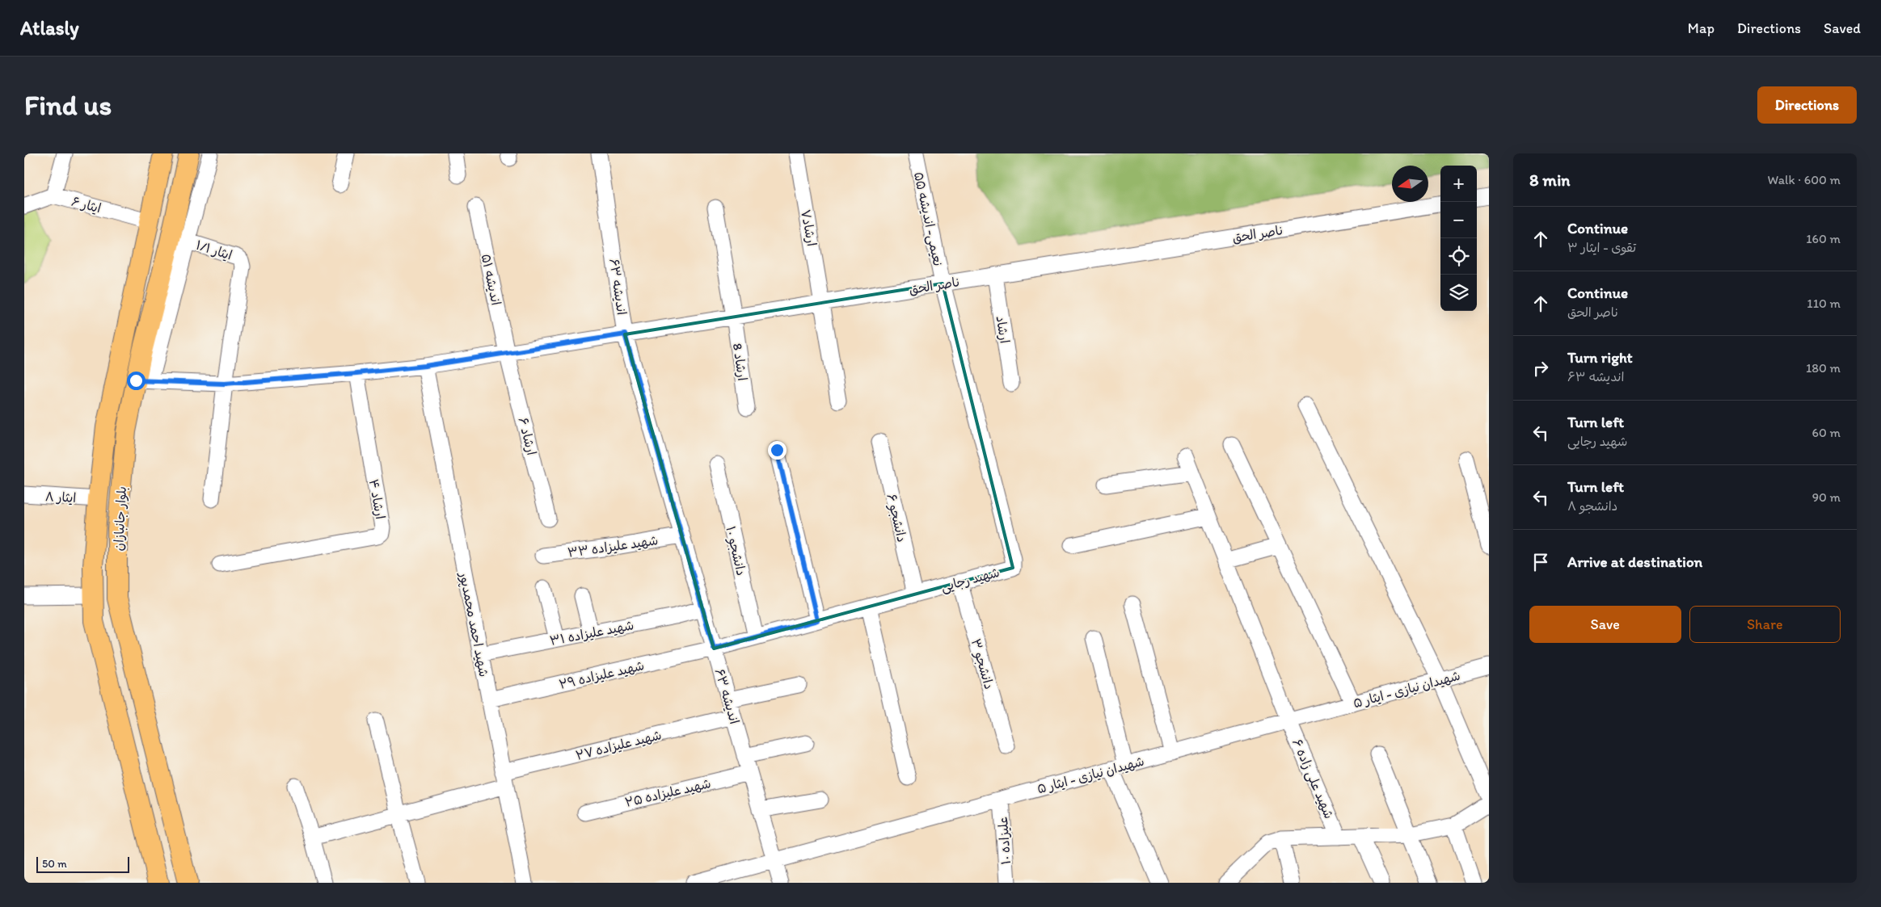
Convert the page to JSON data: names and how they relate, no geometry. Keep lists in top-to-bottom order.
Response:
{
  "streets": {
    "main road": ["بلوار جانبازان"],
    "street": [
      "ایثار ۶",
      "نعیمی- اندیشه ۵۵",
      "ارشاد۷",
      "ناصر الحق",
      "ایثار ۱/۱",
      "اندیشه ۵۱",
      "اندیشه ۶۳",
      "ارشاد",
      "ارشاد 8",
      "ارشاد ۶",
      "ایثار ۸",
      "ارشاد ۴",
      "دانشجو ۶",
      "شهید علیزاده ۳۳",
      "دانشجو ۱۰",
      "شهید رجایی",
      "شهید احمد محمدپور",
      "شهید علیزاده ۳۱",
      "دانشجو ۳",
      "شهید علیزاده ۲۹",
      "شهیدان نیازی - ایثار ۵",
      "شهید علیزاده ۲۷",
      "شهید علی زاده ۶",
      "شهید علیزاده ۲۵",
      "علیزاده ۱۰"
    ]
  },
  "crossings": [
    ["ایثار ۶", "بلوار جانبازان"],
    ["نعیمی- اندیشه ۵۵", "ناصر الحق"],
    ["نعیمی- اندیشه ۵۵", "شهید رجایی"],
    ["ارشاد۷", "ناصر الحق"],
    ["ناصر الحق", "ایثار ۱/۱"],
    ["ناصر الحق", "اندیشه ۵۱"],
    ["ناصر الحق", "اندیشه ۶۳"],
    ["ناصر الحق", "ارشاد"],
    ["ناصر الحق", "ارشاد 8"],
    ["ناصر الحق", "ارشاد ۶"],
    ["ناصر الحق", "ارشاد ۴"],
    ["ناصر الحق", "بلوار جانبازان"],
    ["ناصر الحق", "شهید رجایی"],
    ["ناصر الحق", "شهید احمد محمدپور"],
    ["اندیشه ۵۱", "ارشاد ۶"],
    ["اندیشه ۶۳", "شهید علیزاده ۳۳"],
    ["اندیشه ۶۳", "شهید رجایی"],
    ["اندیشه ۶۳", "شهید علیزاده ۳۱"],
    ["اندیشه ۶۳", "شهید علیزاده ۲۹"],
    ["اندیشه ۶۳", "شهیدان نیازی - ایثار ۵"],
    ["اندیشه ۶۳", "شهید علیزاده ۲۷"],
    ["اندیشه ۶۳", "شهید علیزاده ۲۵"],
    ["ایثار ۸", "بلوار جانبازان"],
    ["دانشجو ۶", "شهید رجایی"],
    ["دانشجو ۱۰", "شهید رجایی"],
    ["شهید رجایی", "دانشجو ۳"],
    ["شهید رجایی", "شهید علیزاده ۲۹"],
    ["شهید احمد محمدپور", "شهید علیزاده ۳۱"],
    ["شهید احمد محمدپور", "شهید علیزاده ۲۹"],
    ["شهید احمد محمدپور", "شهید علیزاده ۲۷"],
    ["شهیدان نیازی - ایثار ۵", "شهید علی زاده ۶"],
    ["شهیدان نیازی - ایثار ۵", "علیزاده ۱۰"]
  ],
  "scale_bar": "50 m",
  "north": "left",
  "page": {
    "header": "Atlasly",
    "nav": ["Map", "Directions", "Saved"],
    "buttons": [
      "Directions",
      ["Save", "Share"]
    ],
    "title": "Find us",
    "heading": ["8 min", "Walk · 600 m"],
    "map_buttons": ["+", "−"],
    "list": [
      ["Continue", "تقوی - ایثار ۳", "160 m"],
      ["Continue", "ناصر الحق", "110 m"],
      ["Turn right", "اندیشه ۶۳", "180 m"],
      ["Turn left", "شهید رجایی", "60 m"],
      ["Turn left", "دانشجو ۸", "90 m"],
      "Arrive at destination"
    ],
    "scale": "50 m"
  }
}
